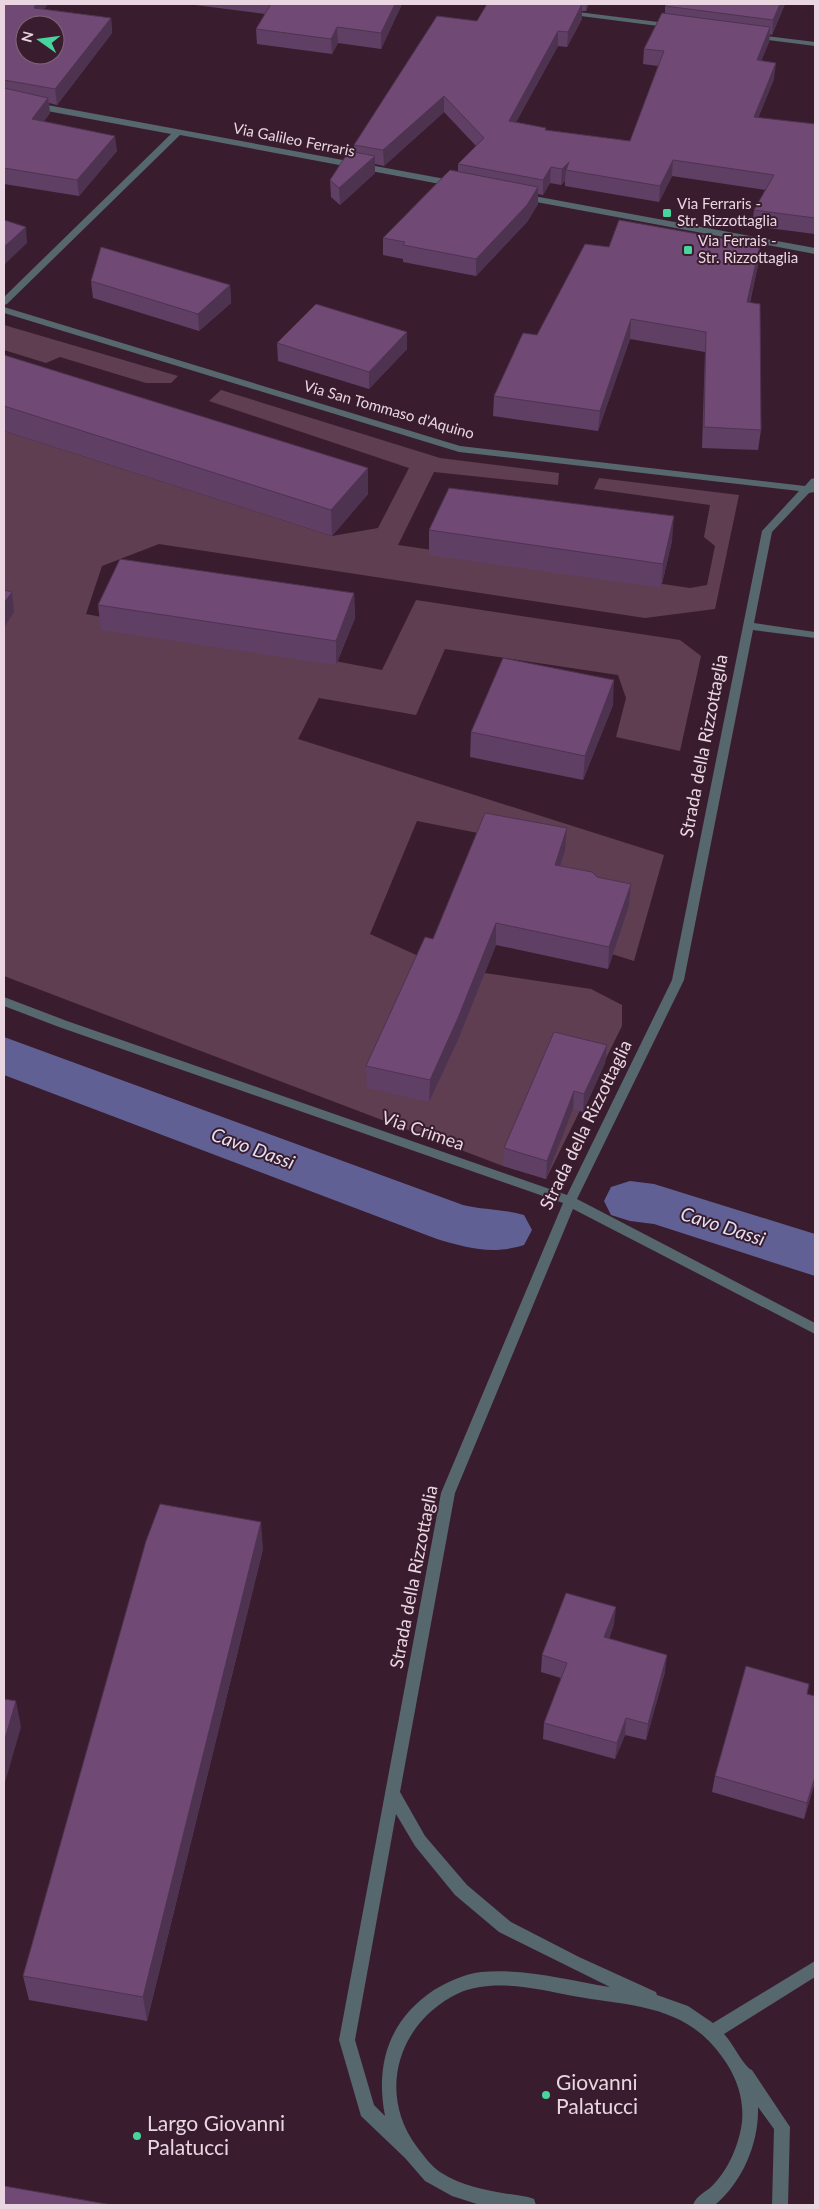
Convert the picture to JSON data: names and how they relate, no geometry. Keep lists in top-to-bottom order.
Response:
{
  "streets": {
    "street": [
      "Via Galileo Ferraris",
      "Via San Tommaso d'Aquino",
      "Strada della Rizzottaglia",
      "Via Crimea"
    ]
  },
  "crossings": [
    ["Via San Tommaso d'Aquino", "Strada della Rizzottaglia"],
    ["Strada della Rizzottaglia", "Via Crimea"]
  ],
  "water": ["Cavo Dassi"],
  "places": {
    "transit": ["Via Ferraris - Str. Rizzottaglia", "Via Ferrais - Str. Rizzottaglia"],
    "other": ["Giovanni Palatucci", "Largo Giovanni Palatucci"]
  },
  "north": "left"
}
